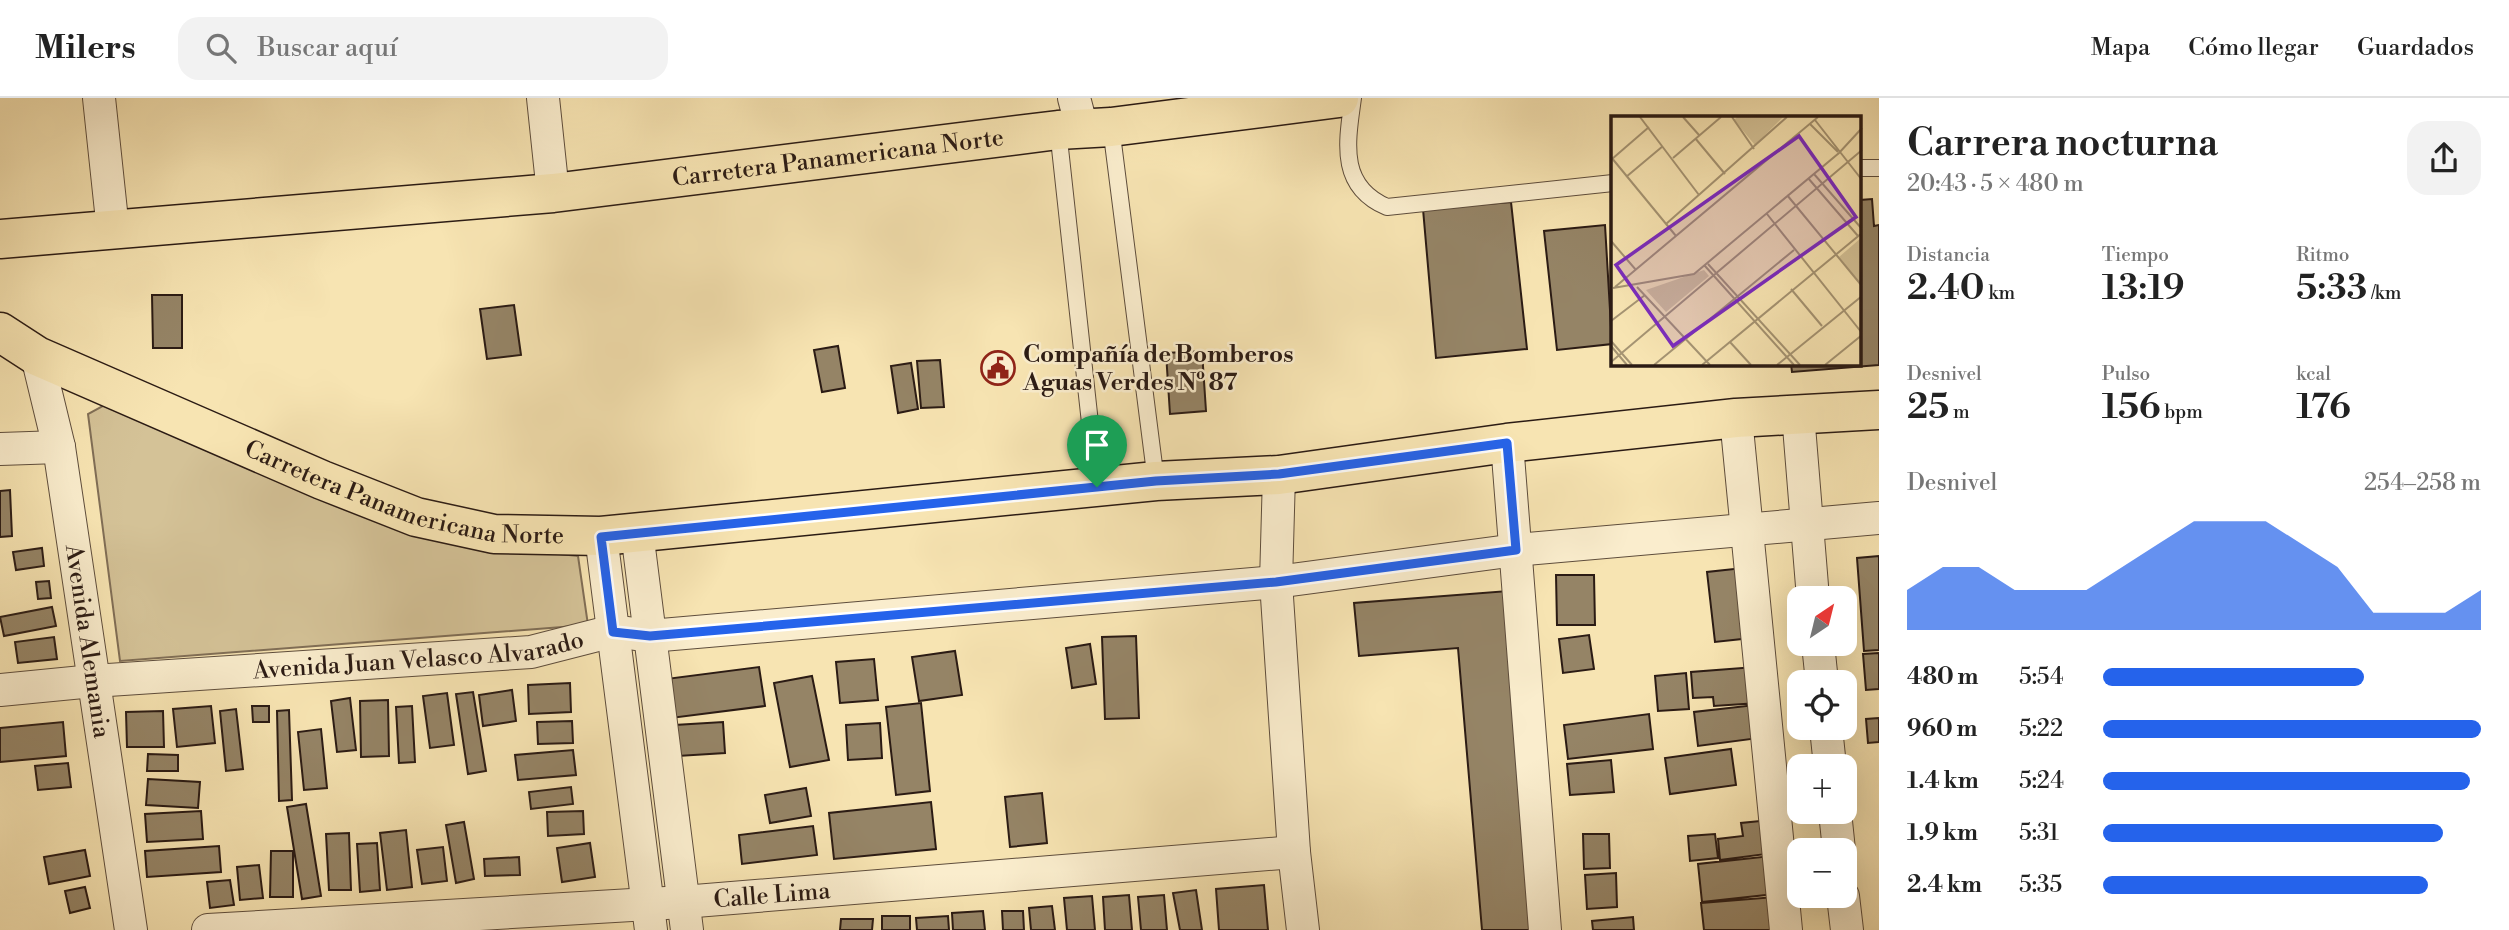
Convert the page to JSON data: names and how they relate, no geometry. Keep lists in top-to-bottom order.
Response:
{
  "streets": {
    "main road": ["Carretera Panamericana Norte"],
    "street": ["Avenida Alemania", "Avenida Juan Velasco Alvarado", "Calle Lima"]
  },
  "crossings": [
    ["Carretera Panamericana Norte", "Avenida Alemania"],
    ["Avenida Alemania", "Avenida Juan Velasco Alvarado"]
  ],
  "places": {
    "public building": ["Compañía de Bomberos Aguas Verdes Nº 87"]
  },
  "north": "top right",
  "page": {
    "header": "Milers",
    "search": "Buscar aquí",
    "nav": ["Mapa", "Cómo llegar", "Guardados"],
    "heading": ["Carrera nocturna", "20:43 · 5 × 480 m"],
    "stats": [
      ["Distancia", "2.40 km"],
      ["Tiempo", "13:19"],
      ["Ritmo", "5:33 /km"],
      ["Desnivel", "25 m"],
      ["Pulso", "156 bpm"],
      ["kcal", "176"]
    ],
    "chart": ["Desnivel", "254–258 m"],
    "map_buttons": ["+", "−"],
    "list": [
      {
        "name": "480 m",
        "note": "5:54"
      },
      {
        "name": "960 m",
        "note": "5:22"
      },
      {
        "name": "1.4 km",
        "note": "5:24"
      },
      {
        "name": "1.9 km",
        "note": "5:31"
      },
      {
        "name": "2.4 km",
        "note": "5:35"
      }
    ]
  }
}
